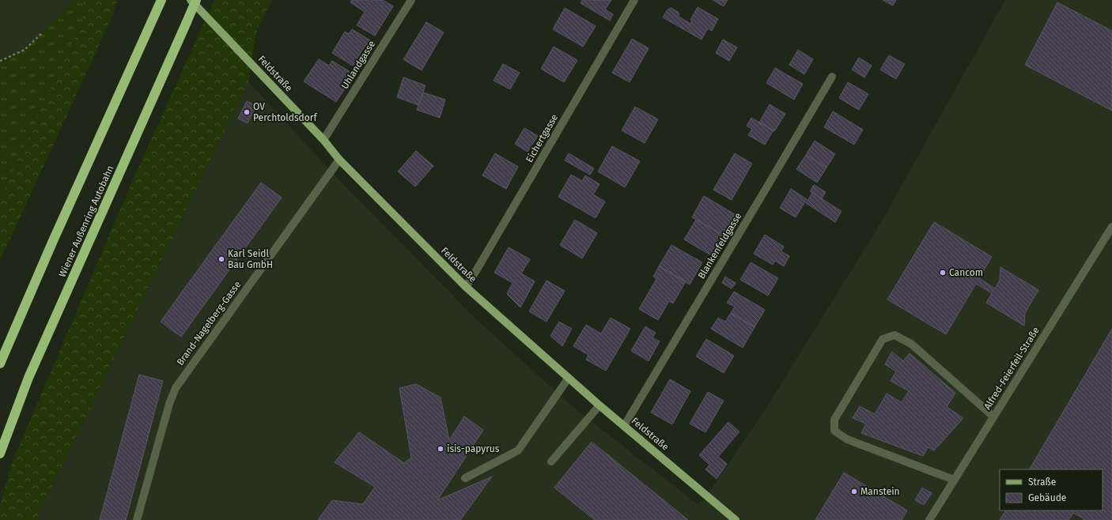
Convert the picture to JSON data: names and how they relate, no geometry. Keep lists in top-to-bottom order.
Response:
{
  "streets": {
    "highway": ["Wiener Außenring Autobahn"],
    "main road": ["Feldstraße"],
    "street": [
      "Uhlandgasse",
      "Eichertgasse",
      "Blankenfeldgasse",
      "Brand-Nagelberg-Gasse",
      "Alfred-Feierfeil-Straße"
    ]
  },
  "crossings": [
    ["Uhlandgasse", "Feldstraße"],
    ["Feldstraße", "Eichertgasse"],
    ["Feldstraße", "Blankenfeldgasse"],
    ["Feldstraße", "Brand-Nagelberg-Gasse"]
  ],
  "places": [
    "OV Perchtoldsdorf",
    "Karl Seidl Bau GmbH",
    "Cancom",
    "isis-papyrus",
    "Manstein"
  ],
  "legend": ["Straße", "Gebäude"]
}
